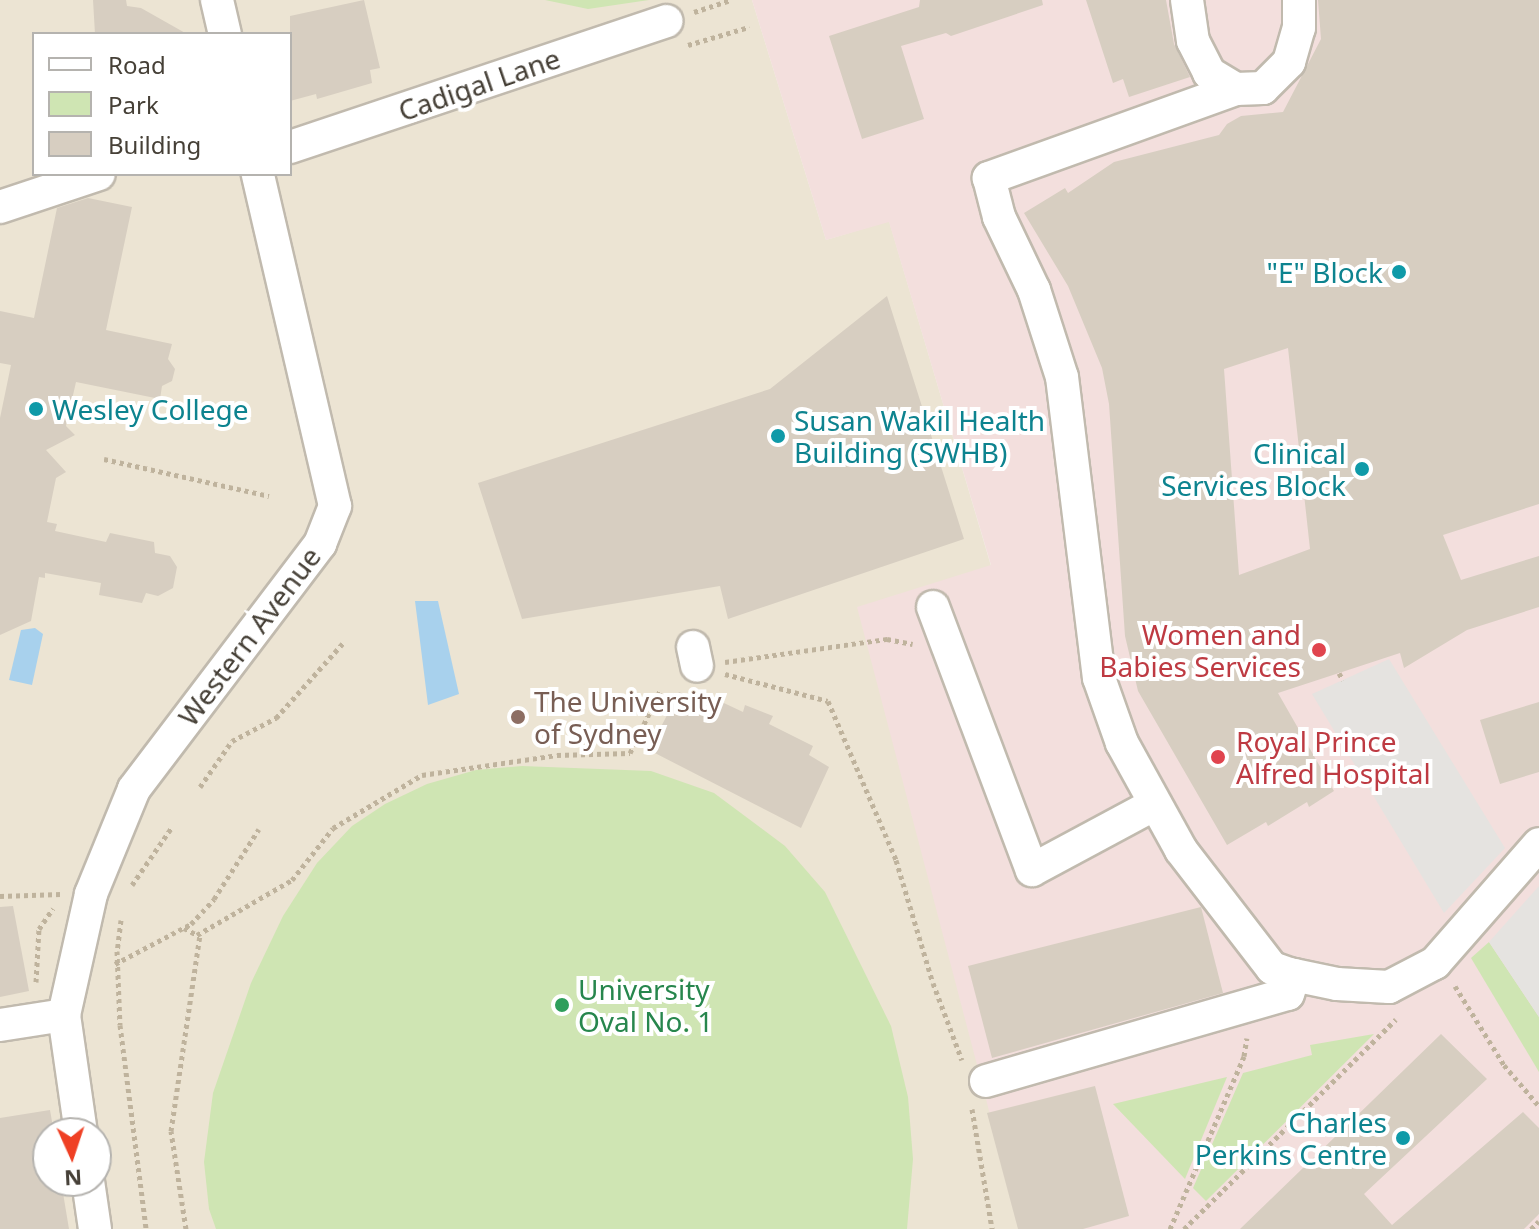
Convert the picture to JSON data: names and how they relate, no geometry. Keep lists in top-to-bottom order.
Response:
{
  "streets": {
    "lane": ["Cadigal Lane", "Western Avenue"]
  },
  "places": [
    "\"E\" Block",
    "Wesley College",
    "Susan Wakil Health Building (SWHB)",
    "Clinical Services Block",
    "Women and Babies Services",
    "The University of Sydney",
    "Royal Prince Alfred Hospital",
    "University Oval No. 1",
    "Charles Perkins Centre"
  ],
  "legend": ["Road", "Park", "Building"],
  "north": "bottom"
}
